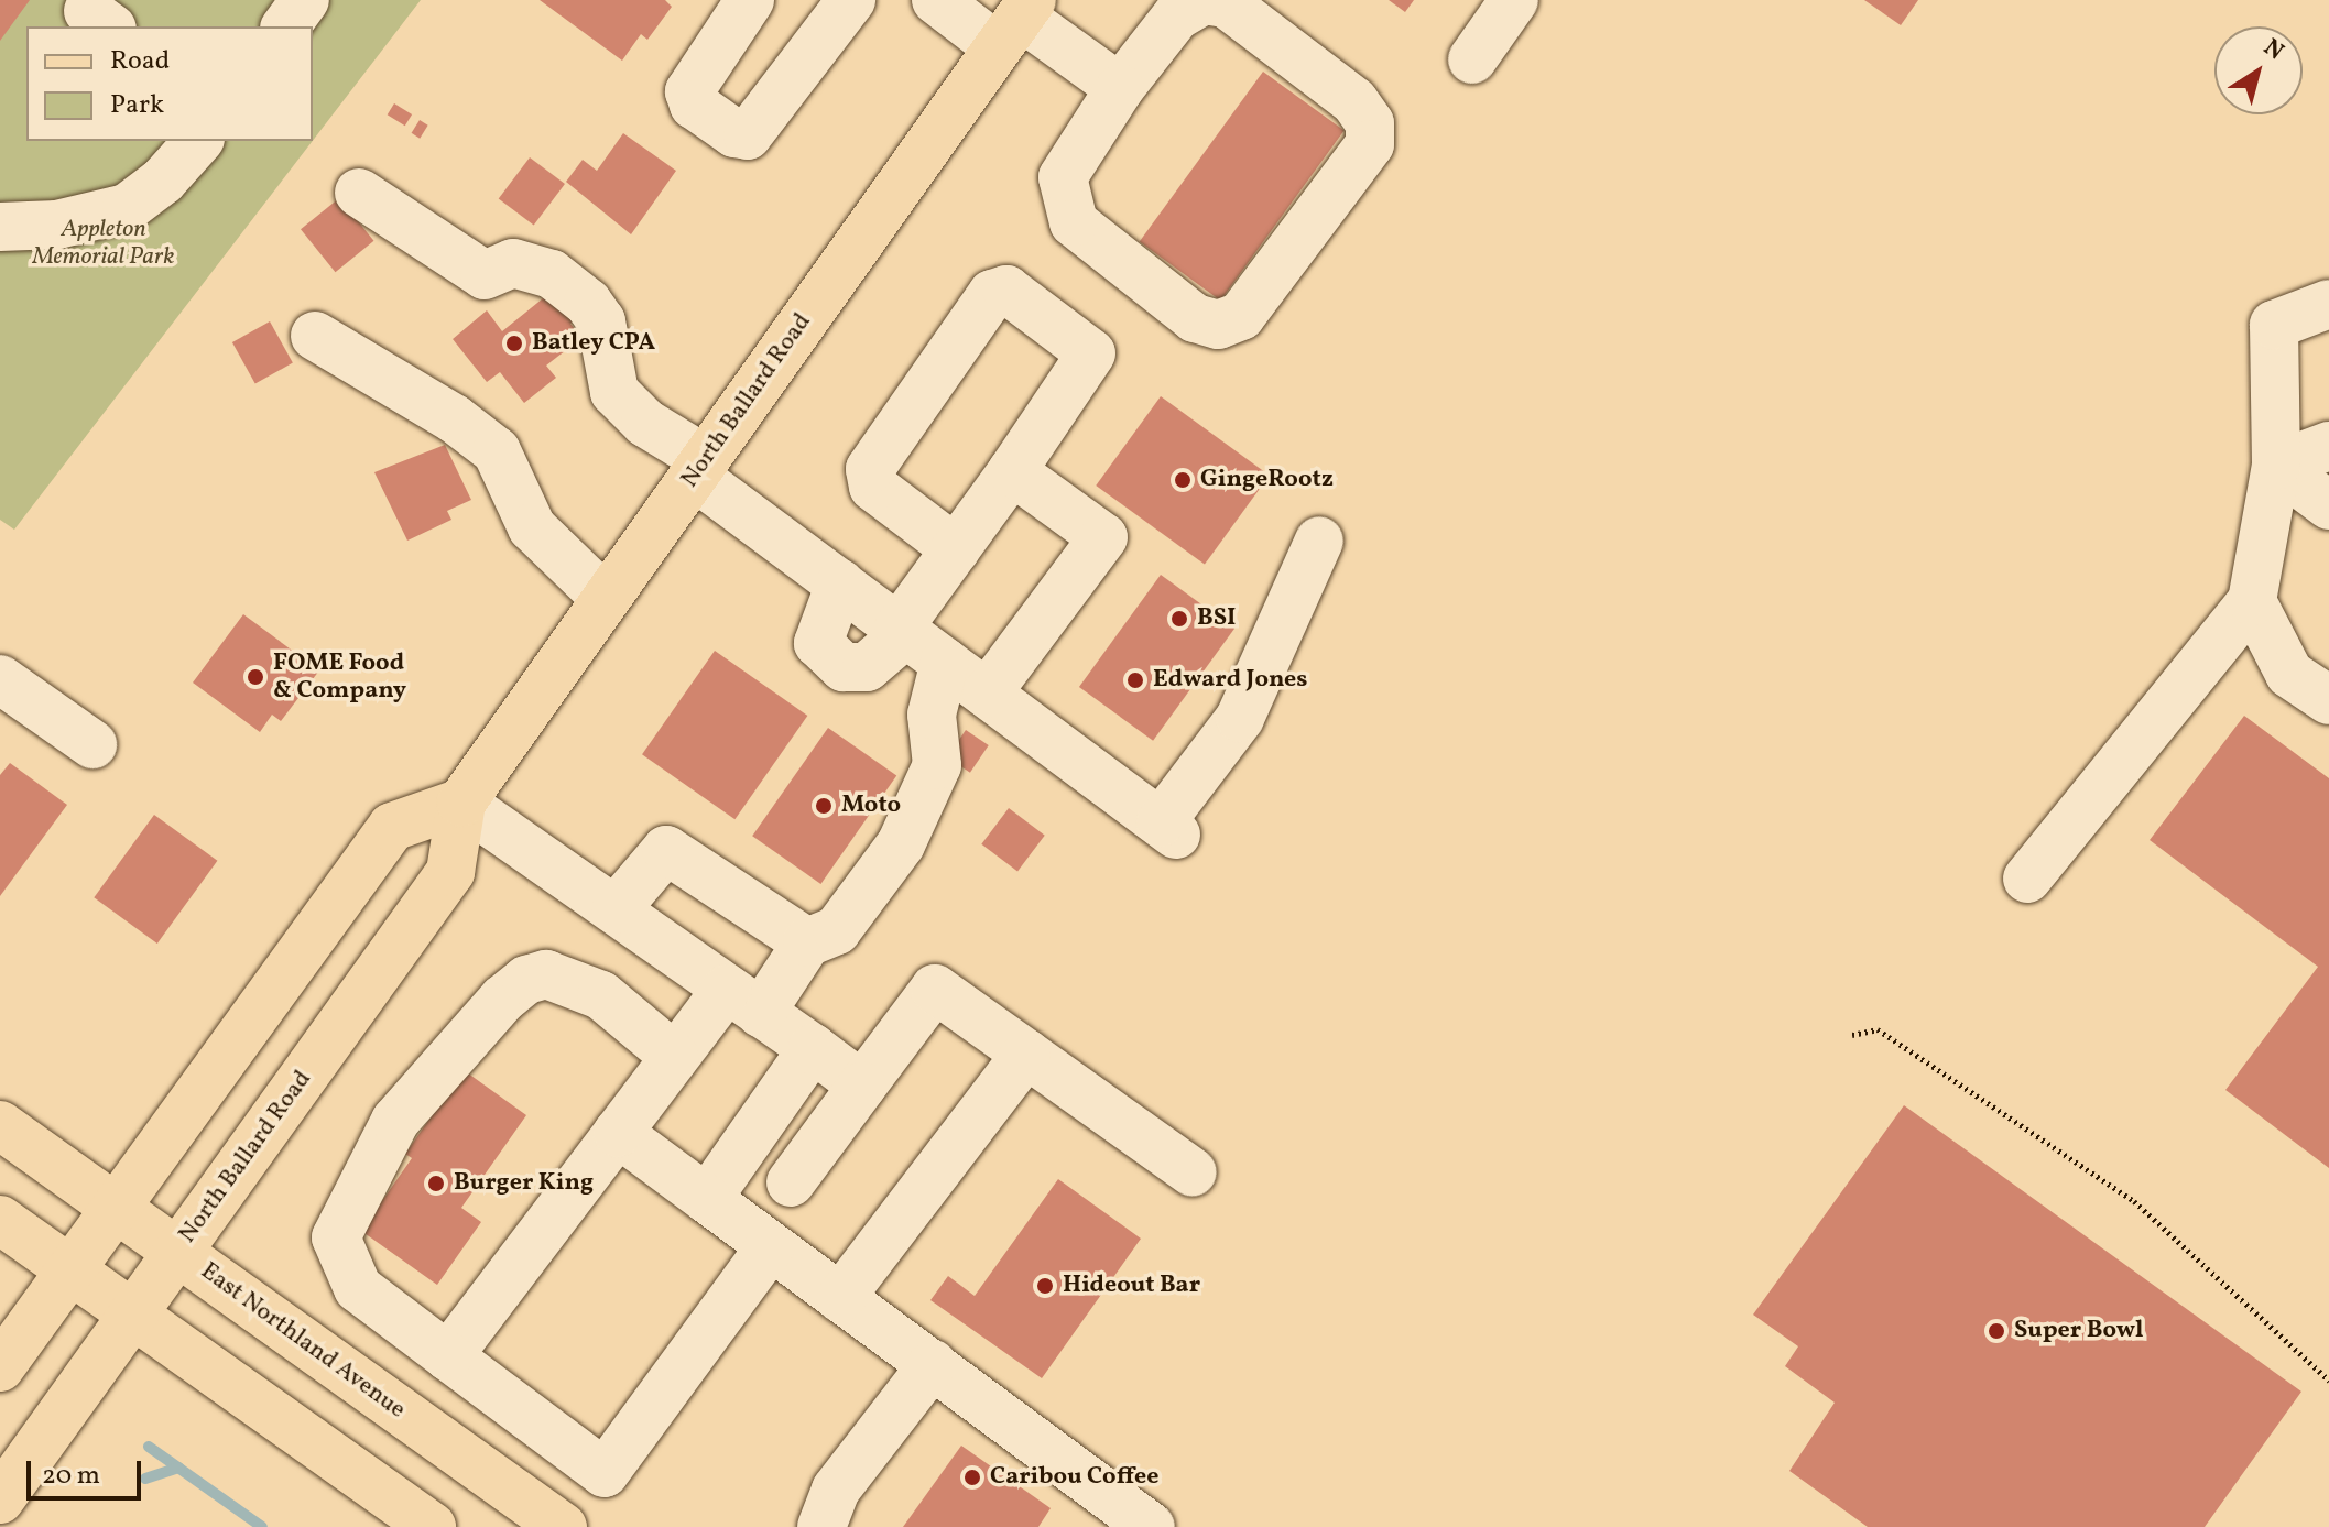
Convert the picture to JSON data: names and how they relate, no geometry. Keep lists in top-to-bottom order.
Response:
{
  "streets": {
    "main road": ["North Ballard Road", "East Northland Avenue"]
  },
  "crossings": [
    ["North Ballard Road", "East Northland Avenue"]
  ],
  "parks": ["Appleton Memorial Park"],
  "places": [
    "Batley CPA",
    "GingeRootz",
    "BSI",
    "FOME Food & Company",
    "Edward Jones",
    "Moto",
    "Burger King",
    "Hideout Bar",
    "Super Bowl",
    "Caribou Coffee"
  ],
  "legend": ["Road", "Park"],
  "scale_bar": "20 m",
  "north": "top right"
}
